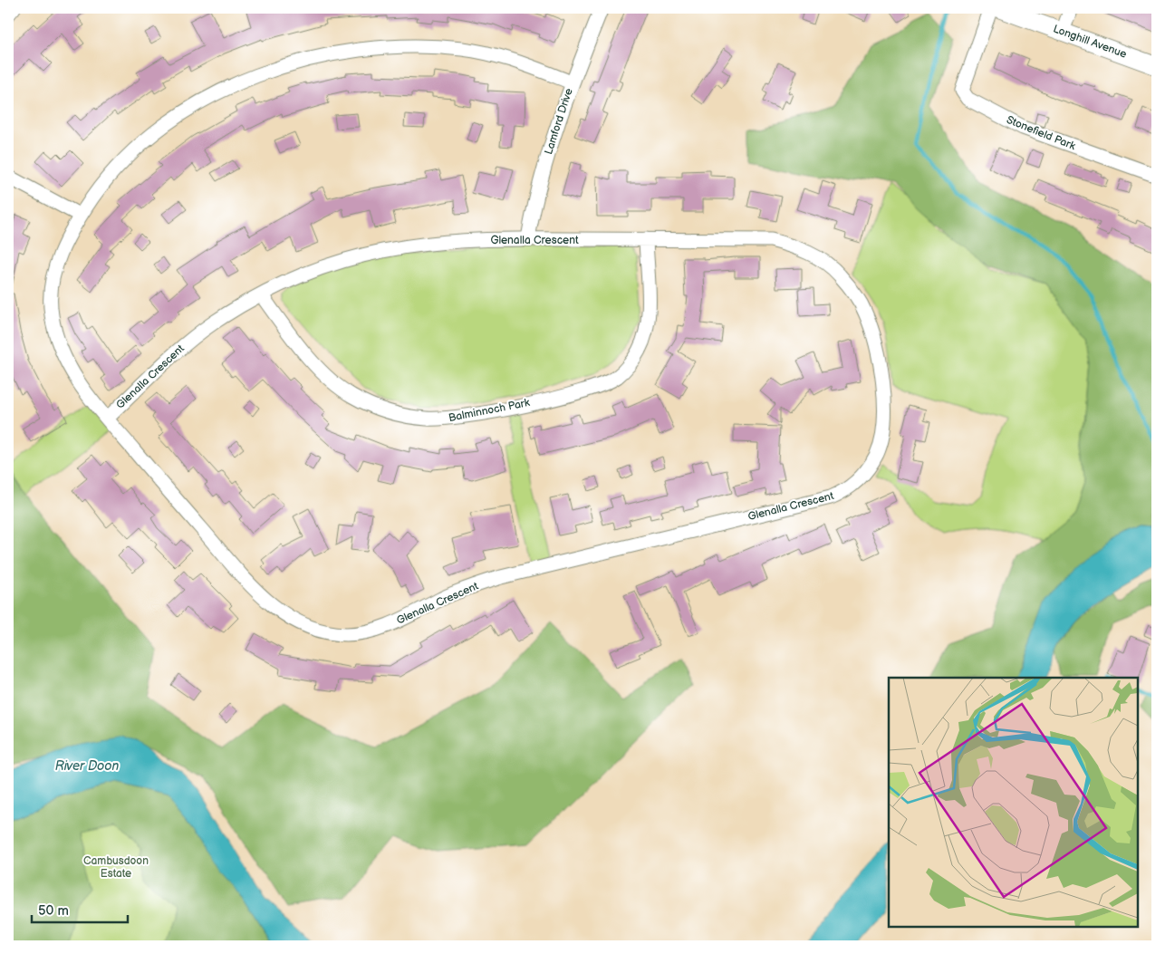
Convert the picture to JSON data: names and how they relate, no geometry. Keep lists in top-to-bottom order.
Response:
{
  "streets": {
    "street": [
      "Longhill Avenue",
      "Lamford Drive",
      "Stonefield Park",
      "Glenalla Crescent",
      "Balminnoch Park"
    ]
  },
  "crossings": [
    ["Lamford Drive", "Glenalla Crescent"],
    ["Glenalla Crescent", "Balminnoch Park"]
  ],
  "water": ["River Doon"],
  "parks": ["Cambusdoon Estate"],
  "scale_bar": "50 m"
}
